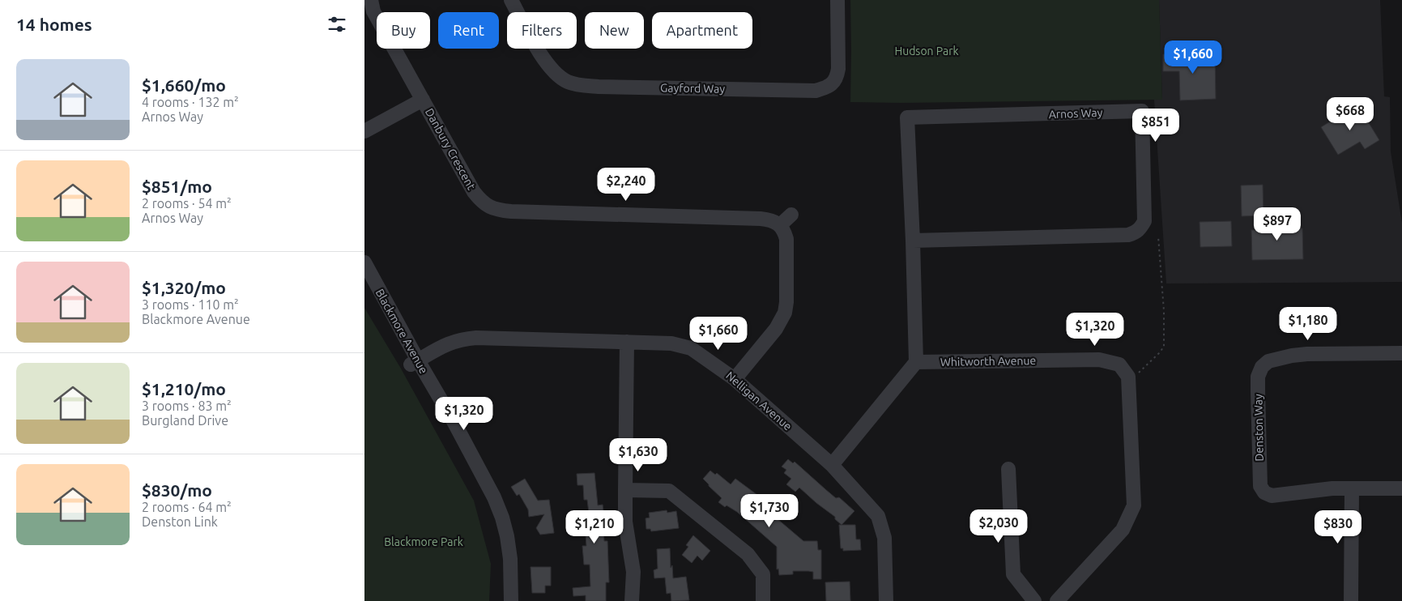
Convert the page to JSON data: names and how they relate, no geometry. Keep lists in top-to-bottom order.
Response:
{
  "streets": {
    "street": [
      "Gayford Way",
      "Arnos Way",
      "Danbury Crescent",
      "Blackmore Avenue",
      "Whitworth Avenue",
      "Nelligan Avenue",
      "Denston Way"
    ]
  },
  "crossings": [
    ["Arnos Way", "Whitworth Avenue"],
    ["Blackmore Avenue", "Nelligan Avenue"]
  ],
  "parks": ["Hudson Park", "Blackmore Park"],
  "page": {
    "heading": "14 homes",
    "chip": [
      "Buy",
      "Rent",
      "Filters",
      "New",
      "Apartment"
    ],
    "price": [
      "$1,660",
      "$668",
      "$851",
      "$2,240",
      "$897",
      "$1,180",
      "$1,320",
      "$1,660",
      "$1,320",
      "$1,630",
      "$1,730",
      "$2,030",
      "$1,210",
      "$830"
    ],
    "list": [
      {
        "name": "$1,660/mo",
        "note": "4 rooms · 132 m² · Arnos Way"
      },
      {
        "name": "$851/mo",
        "note": "2 rooms · 54 m² · Arnos Way"
      },
      {
        "name": "$1,320/mo",
        "note": "3 rooms · 110 m² · Blackmore Avenue"
      },
      {
        "name": "$1,210/mo",
        "note": "3 rooms · 83 m² · Burgland Drive"
      },
      {
        "name": "$830/mo",
        "note": "2 rooms · 64 m² · Denston Link"
      }
    ]
  }
}
